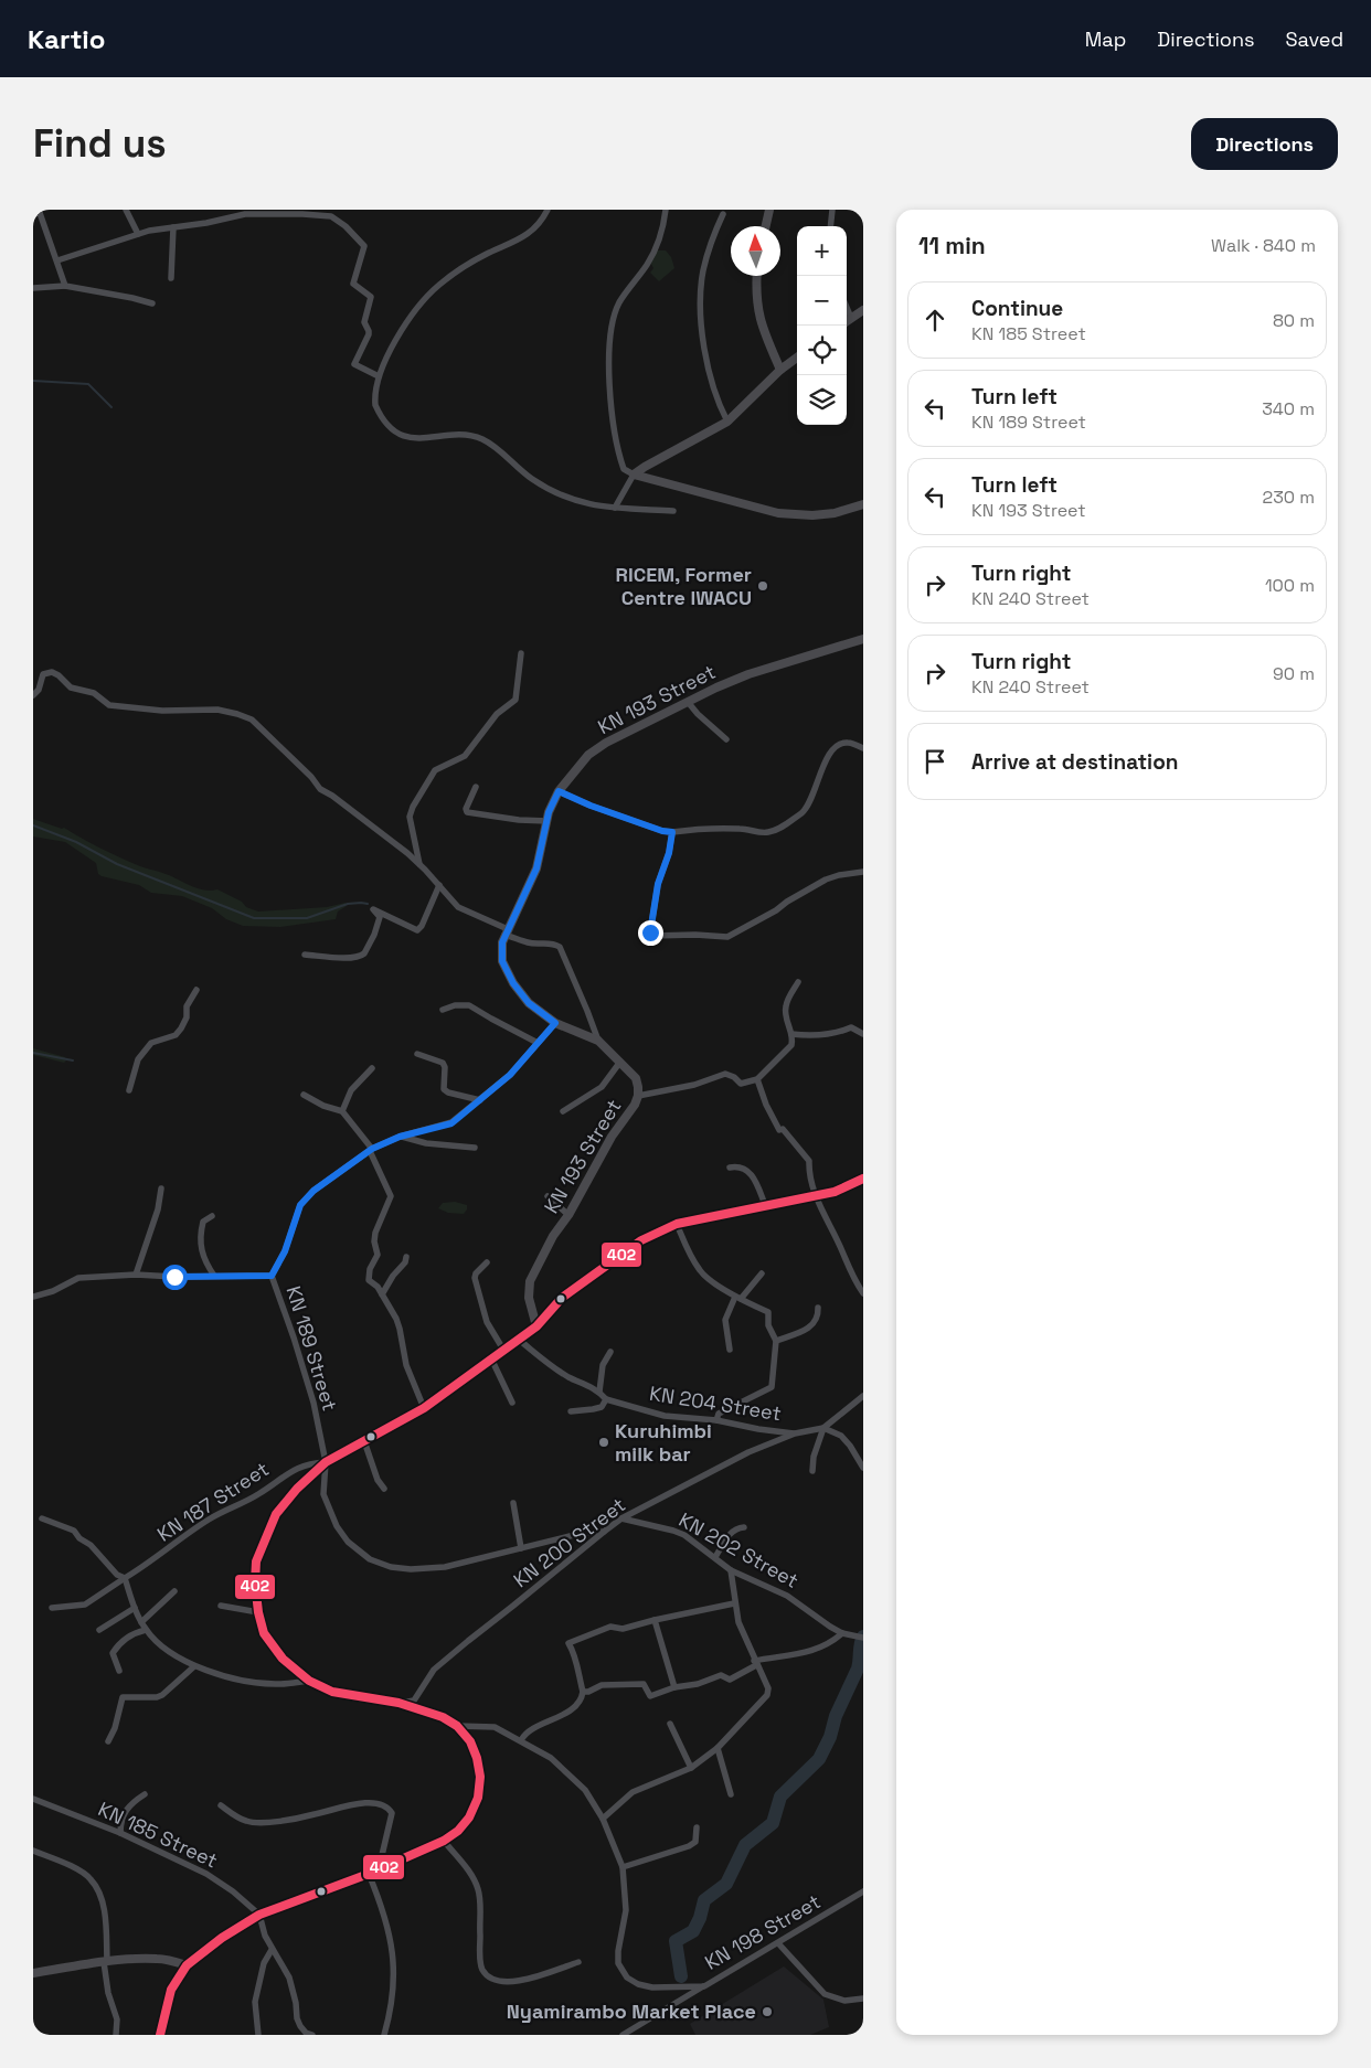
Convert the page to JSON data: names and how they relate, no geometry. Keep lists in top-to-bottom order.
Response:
{
  "streets": {
    "street": [
      "KN 193 Street",
      "KN 189 Street",
      "KN 204 Street",
      "KN 187 Street",
      "KN 200 Street",
      "KN 202 Street",
      "KN 185 Street",
      "KN 198 Street"
    ]
  },
  "crossings": [
    ["KN 193 Street", "KN 189 Street"],
    ["KN 189 Street", "KN 187 Street"],
    ["KN 204 Street", "KN 200 Street"],
    ["KN 200 Street", "KN 202 Street"]
  ],
  "places": ["RICEM, Former Centre IWACU", "Kuruhimbi milk bar", "Nyamirambo Market Place"],
  "lines": ["transit line 402"],
  "north": "top",
  "page": {
    "header": "Kartio",
    "nav": ["Map", "Directions", "Saved"],
    "buttons": "Directions",
    "title": "Find us",
    "heading": ["11 min", "Walk · 840 m"],
    "map_buttons": ["+", "−"],
    "list": [
      ["Continue", "KN 185 Street", "80 m"],
      ["Turn left", "KN 189 Street", "340 m"],
      ["Turn left", "KN 193 Street", "230 m"],
      ["Turn right", "KN 240 Street", "100 m"],
      ["Turn right", "KN 240 Street", "90 m"],
      "Arrive at destination"
    ]
  }
}
